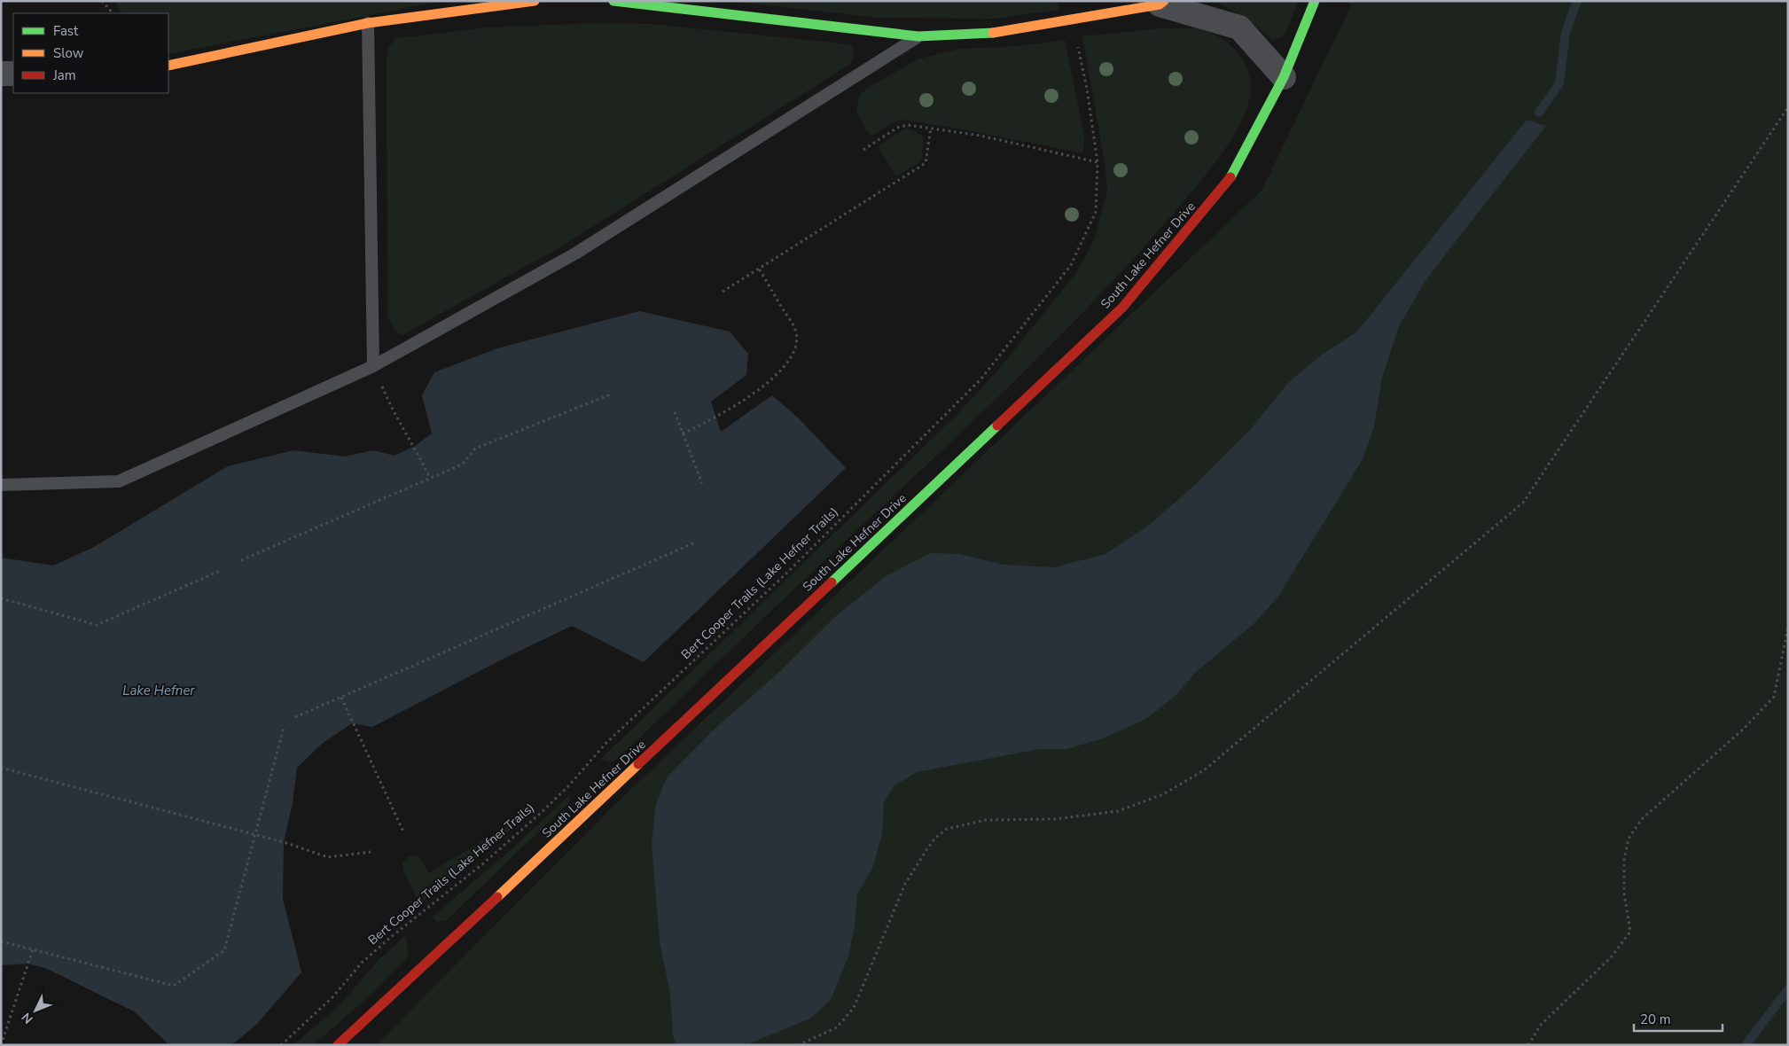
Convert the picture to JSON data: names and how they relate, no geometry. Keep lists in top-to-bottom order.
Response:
{
  "streets": {
    "street": ["South Lake Hefner Drive"],
    "path": ["Bert Cooper Trails (Lake Hefner Trails)"]
  },
  "water": ["Lake Hefner"],
  "legend": ["Fast", "Slow", "Jam"],
  "scale_bar": "20 m",
  "north": "bottom left"
}
